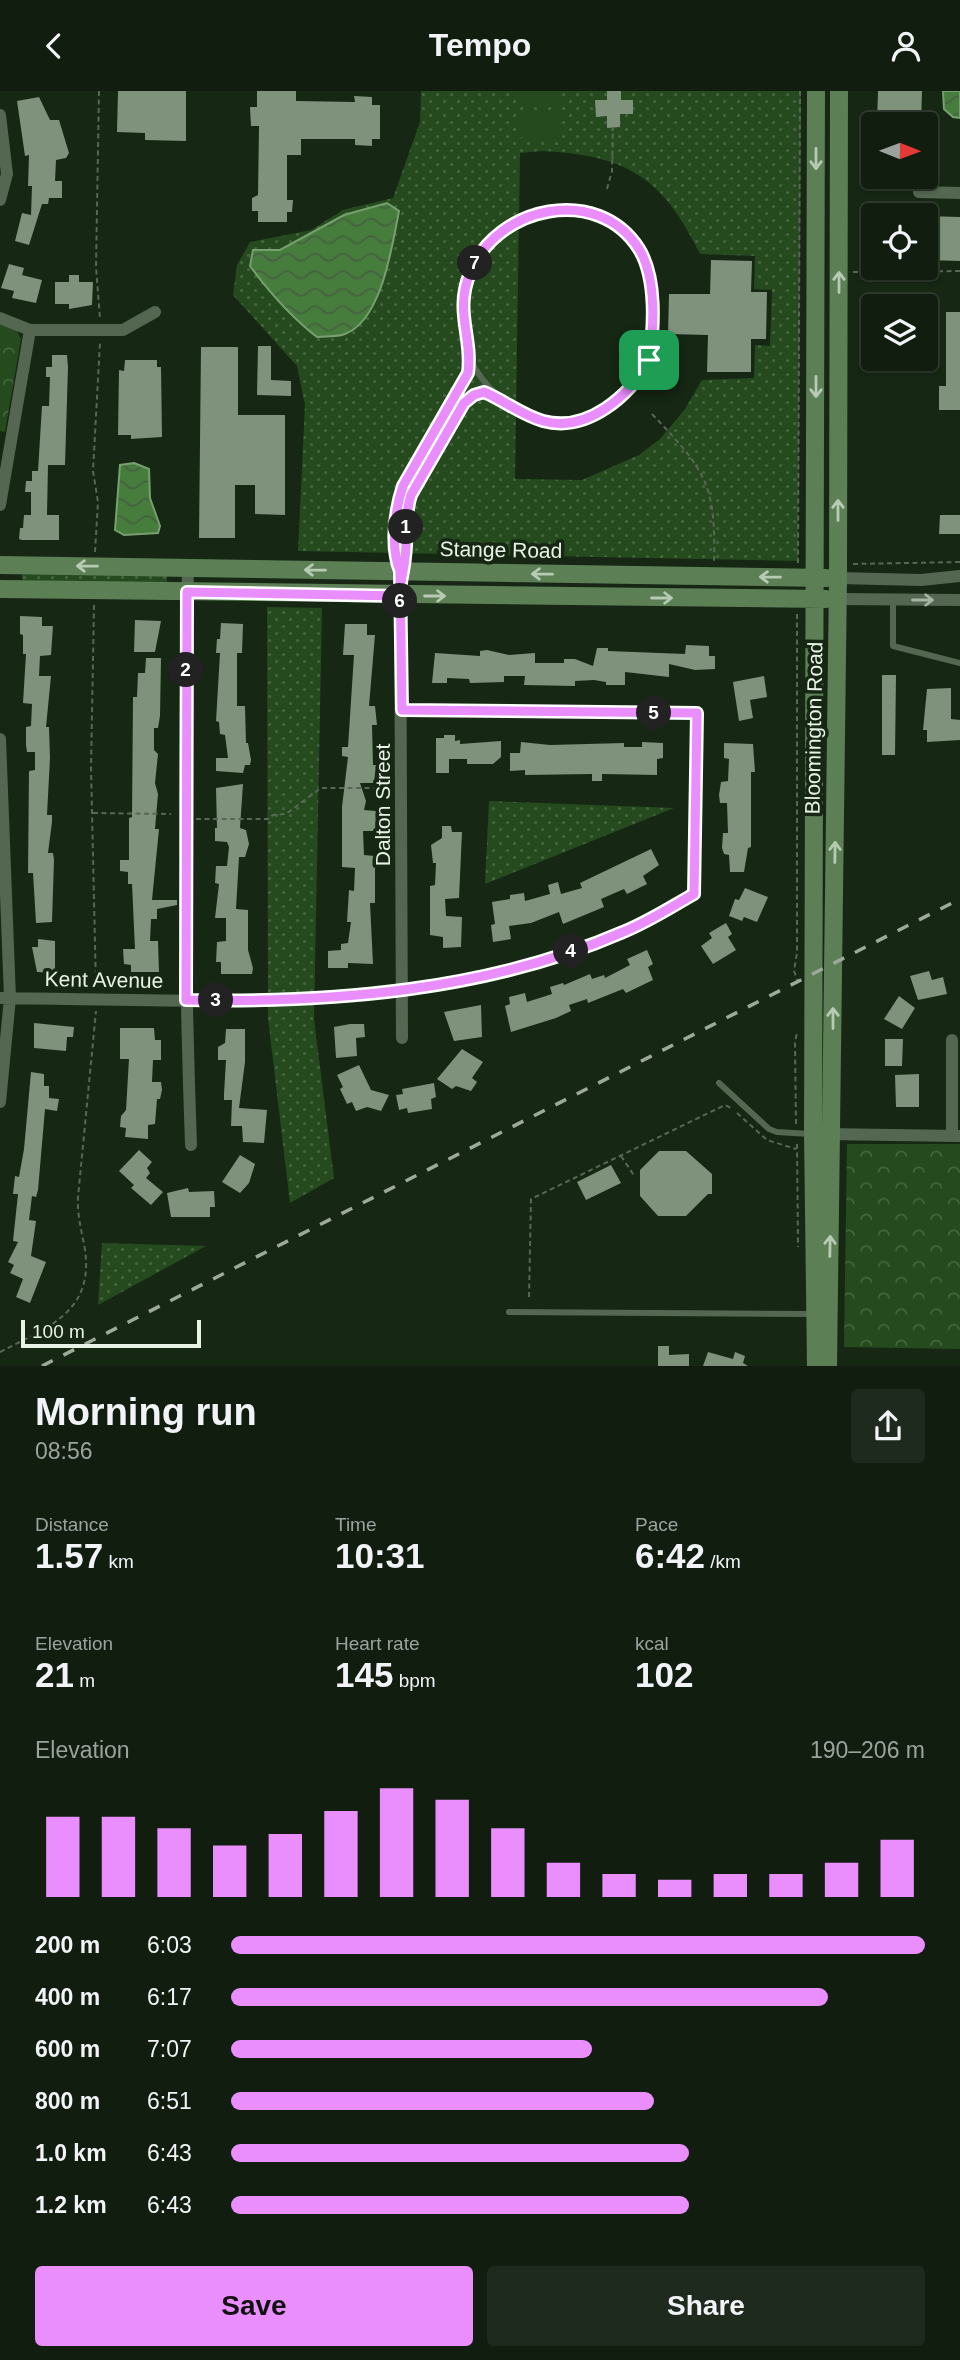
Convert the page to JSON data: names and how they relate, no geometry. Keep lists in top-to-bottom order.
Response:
{
  "streets": {
    "main road": ["Stange Road", "Bloomington Road"],
    "street": ["Dalton Street", "Kent Avenue"]
  },
  "crossings": [
    ["Stange Road", "Bloomington Road"],
    ["Stange Road", "Dalton Street"],
    ["Dalton Street", "Kent Avenue"]
  ],
  "scale_bar": "100 m",
  "north": "right",
  "page": {
    "header": "Tempo",
    "pins": [
      "7",
      "1",
      "6",
      "2",
      "5",
      "4",
      "3"
    ],
    "scale": "100 m",
    "heading": ["Morning run", "08:56"],
    "stats": [
      ["Distance", "1.57 km"],
      ["Time", "10:31"],
      ["Pace", "6:42 /km"],
      ["Elevation", "21 m"],
      ["Heart rate", "145 bpm"],
      ["kcal", "102"]
    ],
    "chart": ["Elevation", "190–206 m"],
    "list": [
      {
        "name": "200 m",
        "note": "6:03"
      },
      {
        "name": "400 m",
        "note": "6:17"
      },
      {
        "name": "600 m",
        "note": "7:07"
      },
      {
        "name": "800 m",
        "note": "6:51"
      },
      {
        "name": "1.0 km",
        "note": "6:43"
      },
      {
        "name": "1.2 km",
        "note": "6:43"
      }
    ],
    "buttons": ["Save", "Share"]
  }
}
